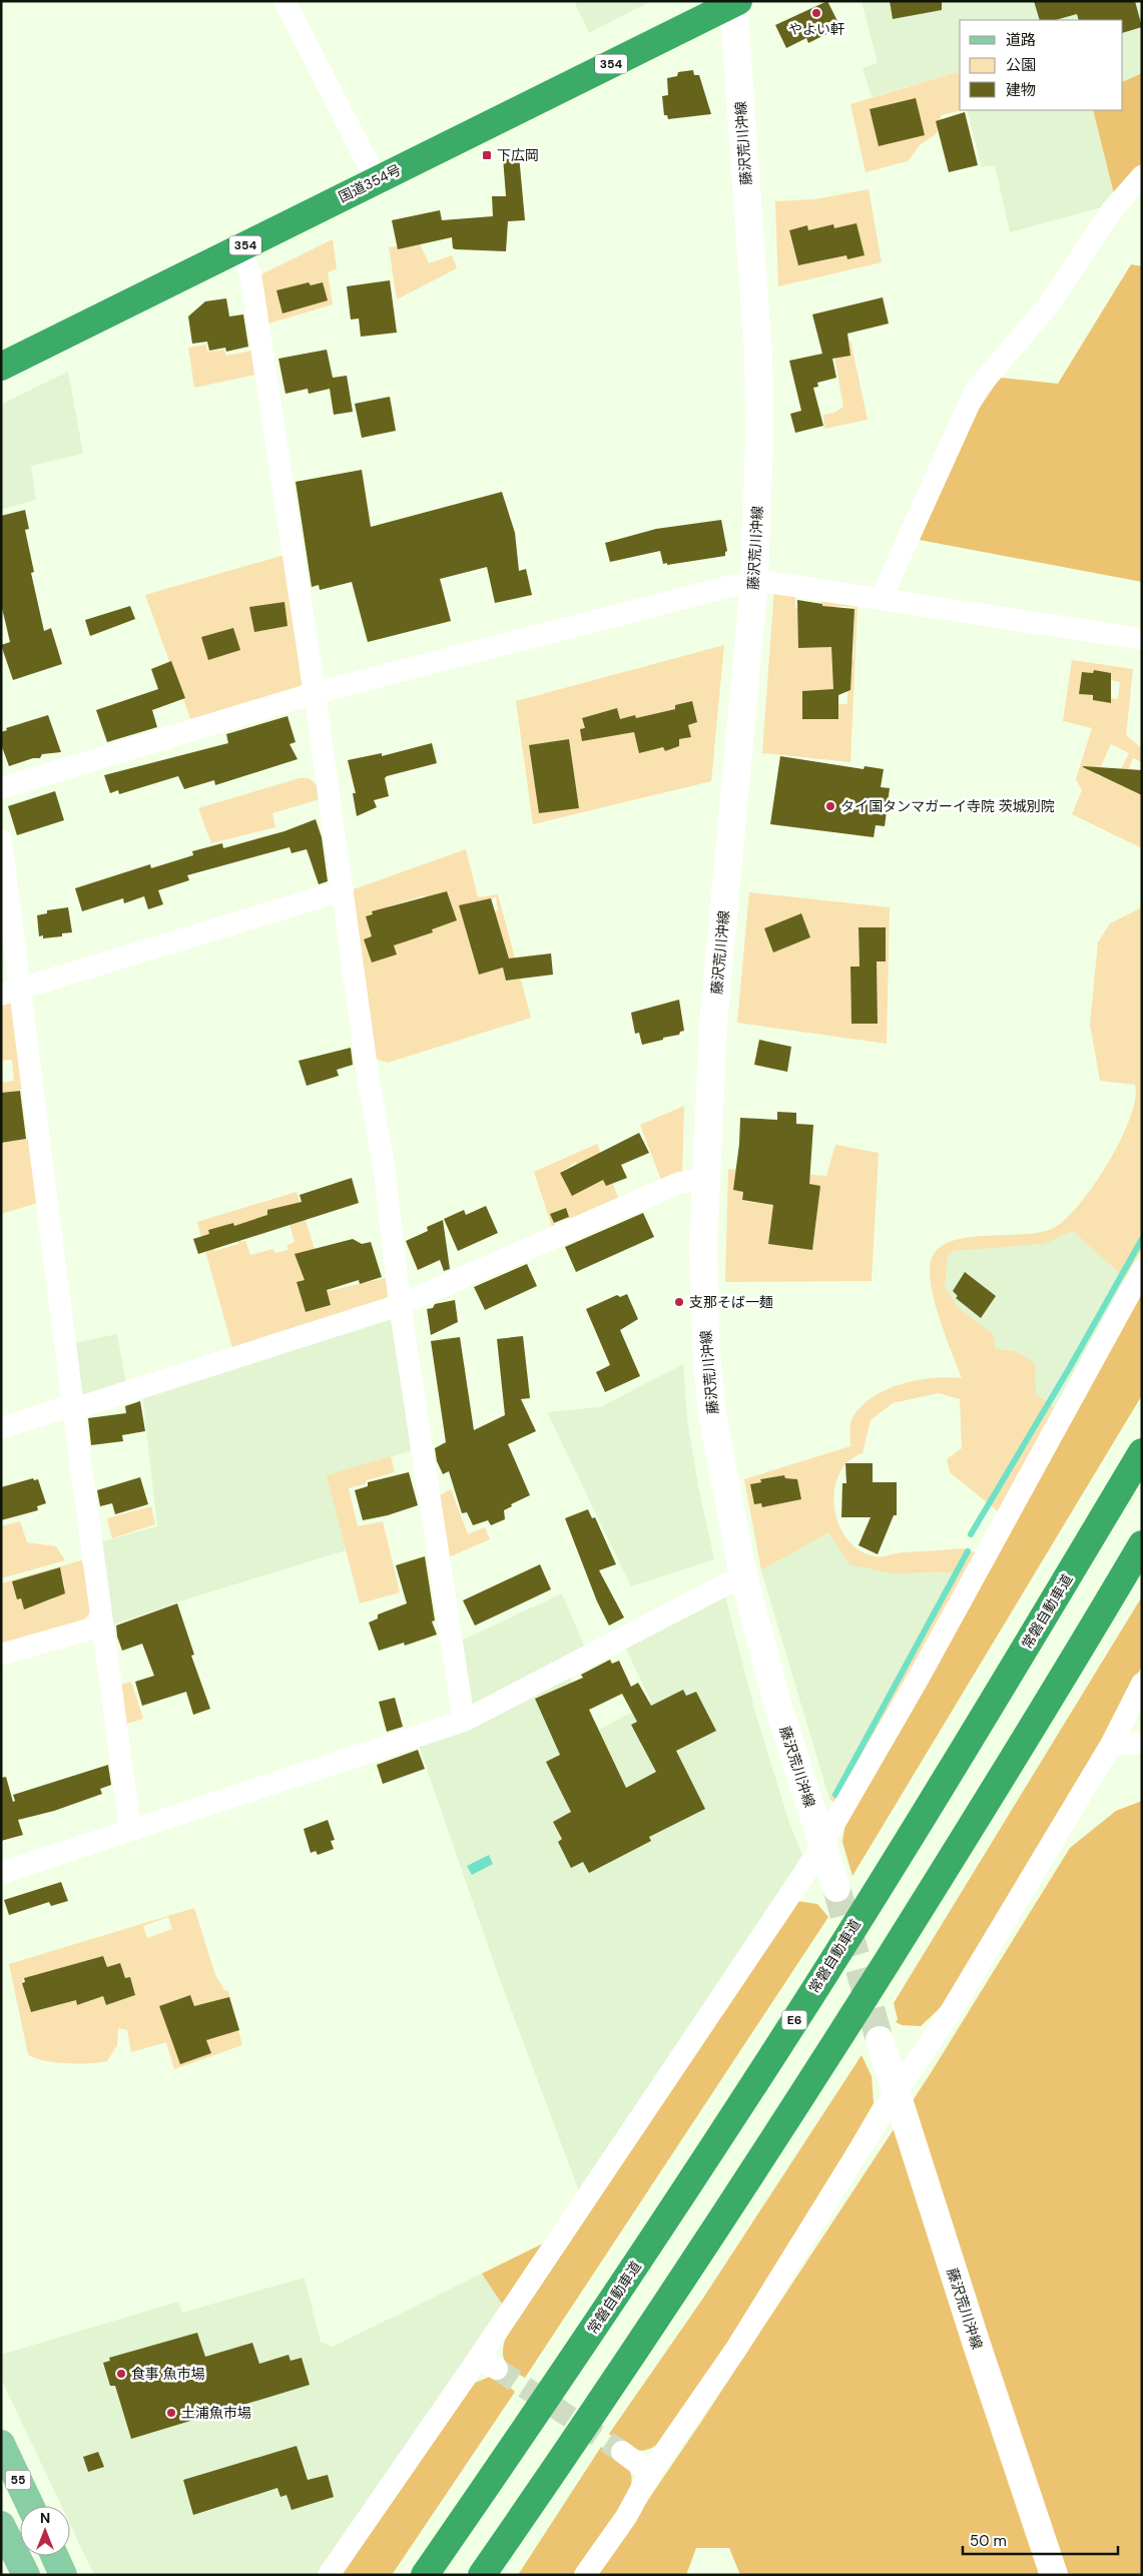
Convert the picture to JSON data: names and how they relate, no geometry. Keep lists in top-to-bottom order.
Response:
{
  "streets": {
    "highway": [
      "354",
      "国道354号",
      "常磐自動車道",
      "E6"
    ],
    "main road": ["藤沢荒川沖線", "55"]
  },
  "crossings": [
    ["藤沢荒川沖線", "国道354号"]
  ],
  "places": {
    "other": [
      "やよい軒",
      "タイ国タンマガーイ寺院 茨城別院",
      "支那そば一麺",
      "食事 魚市場",
      "土浦魚市場"
    ],
    "transit": ["下広岡"]
  },
  "legend": ["道路", "公園", "建物"],
  "scale_bar": "50 m",
  "north": "top"
}
